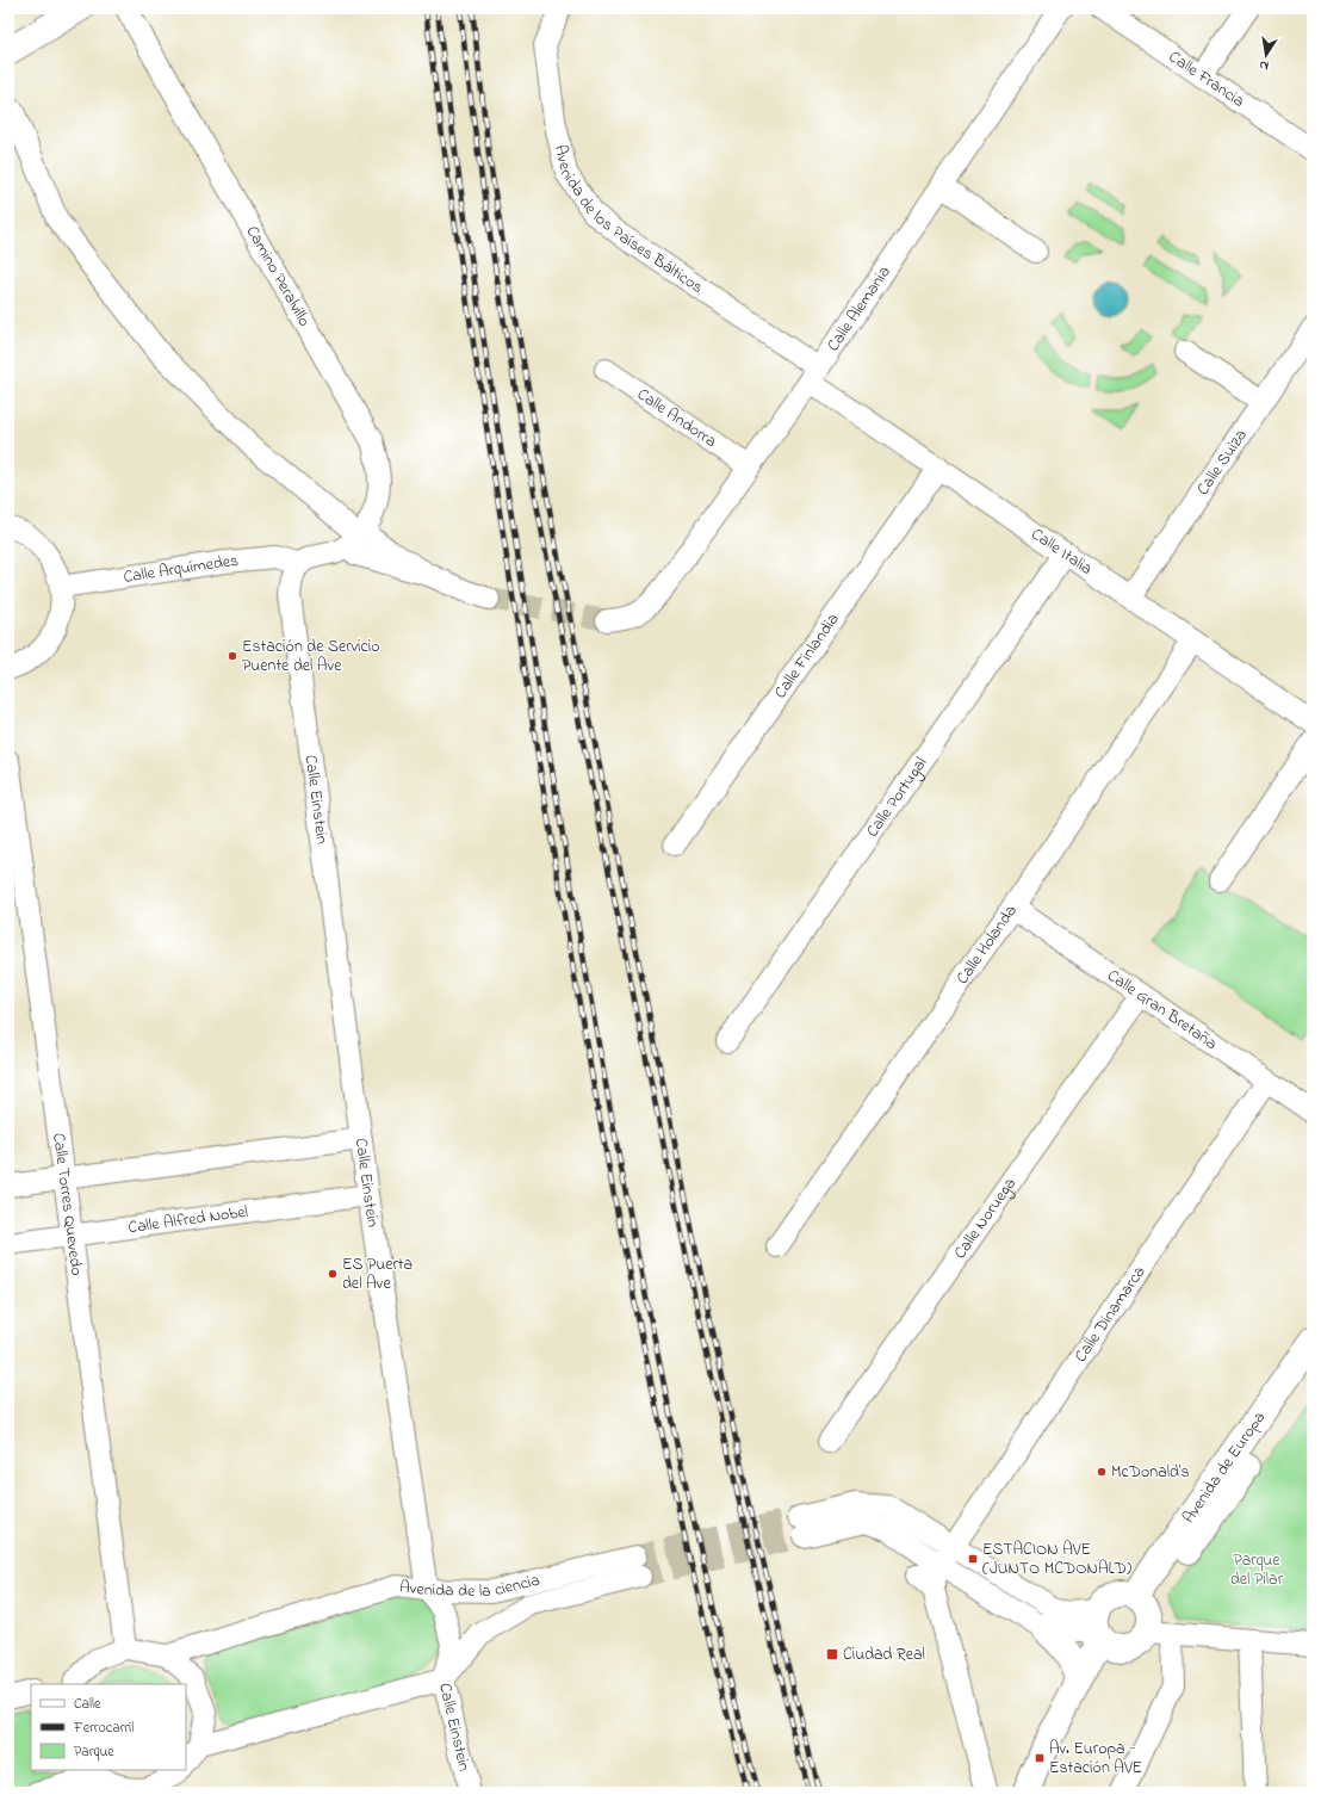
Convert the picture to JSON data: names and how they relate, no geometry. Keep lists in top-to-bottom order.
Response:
{
  "streets": {
    "main road": ["Avenida de Europa"],
    "street": [
      "Calle Francia",
      "Avenida de los Países Bálticos",
      "Camino Peralvillo",
      "Calle Alemania",
      "Calle Andorra",
      "Calle Suiza",
      "Calle Italia",
      "Calle Arquímedes",
      "Calle Finlandia",
      "Calle Portugal",
      "Calle Einstein",
      "Calle Holanda",
      "Calle Gran Bretaña",
      "Calle Torres Quevedo",
      "Calle Noruega",
      "Calle Alfred Nobel",
      "Calle Dinamarca",
      "Avenida de la ciencia"
    ]
  },
  "crossings": [
    ["Avenida de los Países Bálticos", "Calle Alemania"],
    ["Avenida de los Países Bálticos", "Calle Italia"],
    ["Calle Alemania", "Calle Andorra"],
    ["Calle Alemania", "Calle Italia"],
    ["Calle Suiza", "Calle Italia"],
    ["Calle Italia", "Calle Finlandia"],
    ["Calle Italia", "Calle Portugal"],
    ["Calle Italia", "Calle Holanda"],
    ["Calle Arquímedes", "Calle Einstein"],
    ["Calle Einstein", "Calle Alfred Nobel"],
    ["Calle Einstein", "Avenida de la ciencia"],
    ["Calle Holanda", "Calle Gran Bretaña"],
    ["Calle Gran Bretaña", "Calle Noruega"],
    ["Calle Gran Bretaña", "Calle Dinamarca"],
    ["Calle Torres Quevedo", "Calle Alfred Nobel"]
  ],
  "parks": ["Parque del Pilar"],
  "places": {
    "other": ["Estación de Servicio Puente del Ave", "ES Puerta del Ave", "McDonald's"],
    "transit": ["ESTACION AVE (JUNTO MCDONALD)", "Ciudad Real", "Av. Europa - Estación AVE"]
  },
  "legend": ["Calle", "Ferrocarril", "Parque"],
  "north": "bottom"
}
